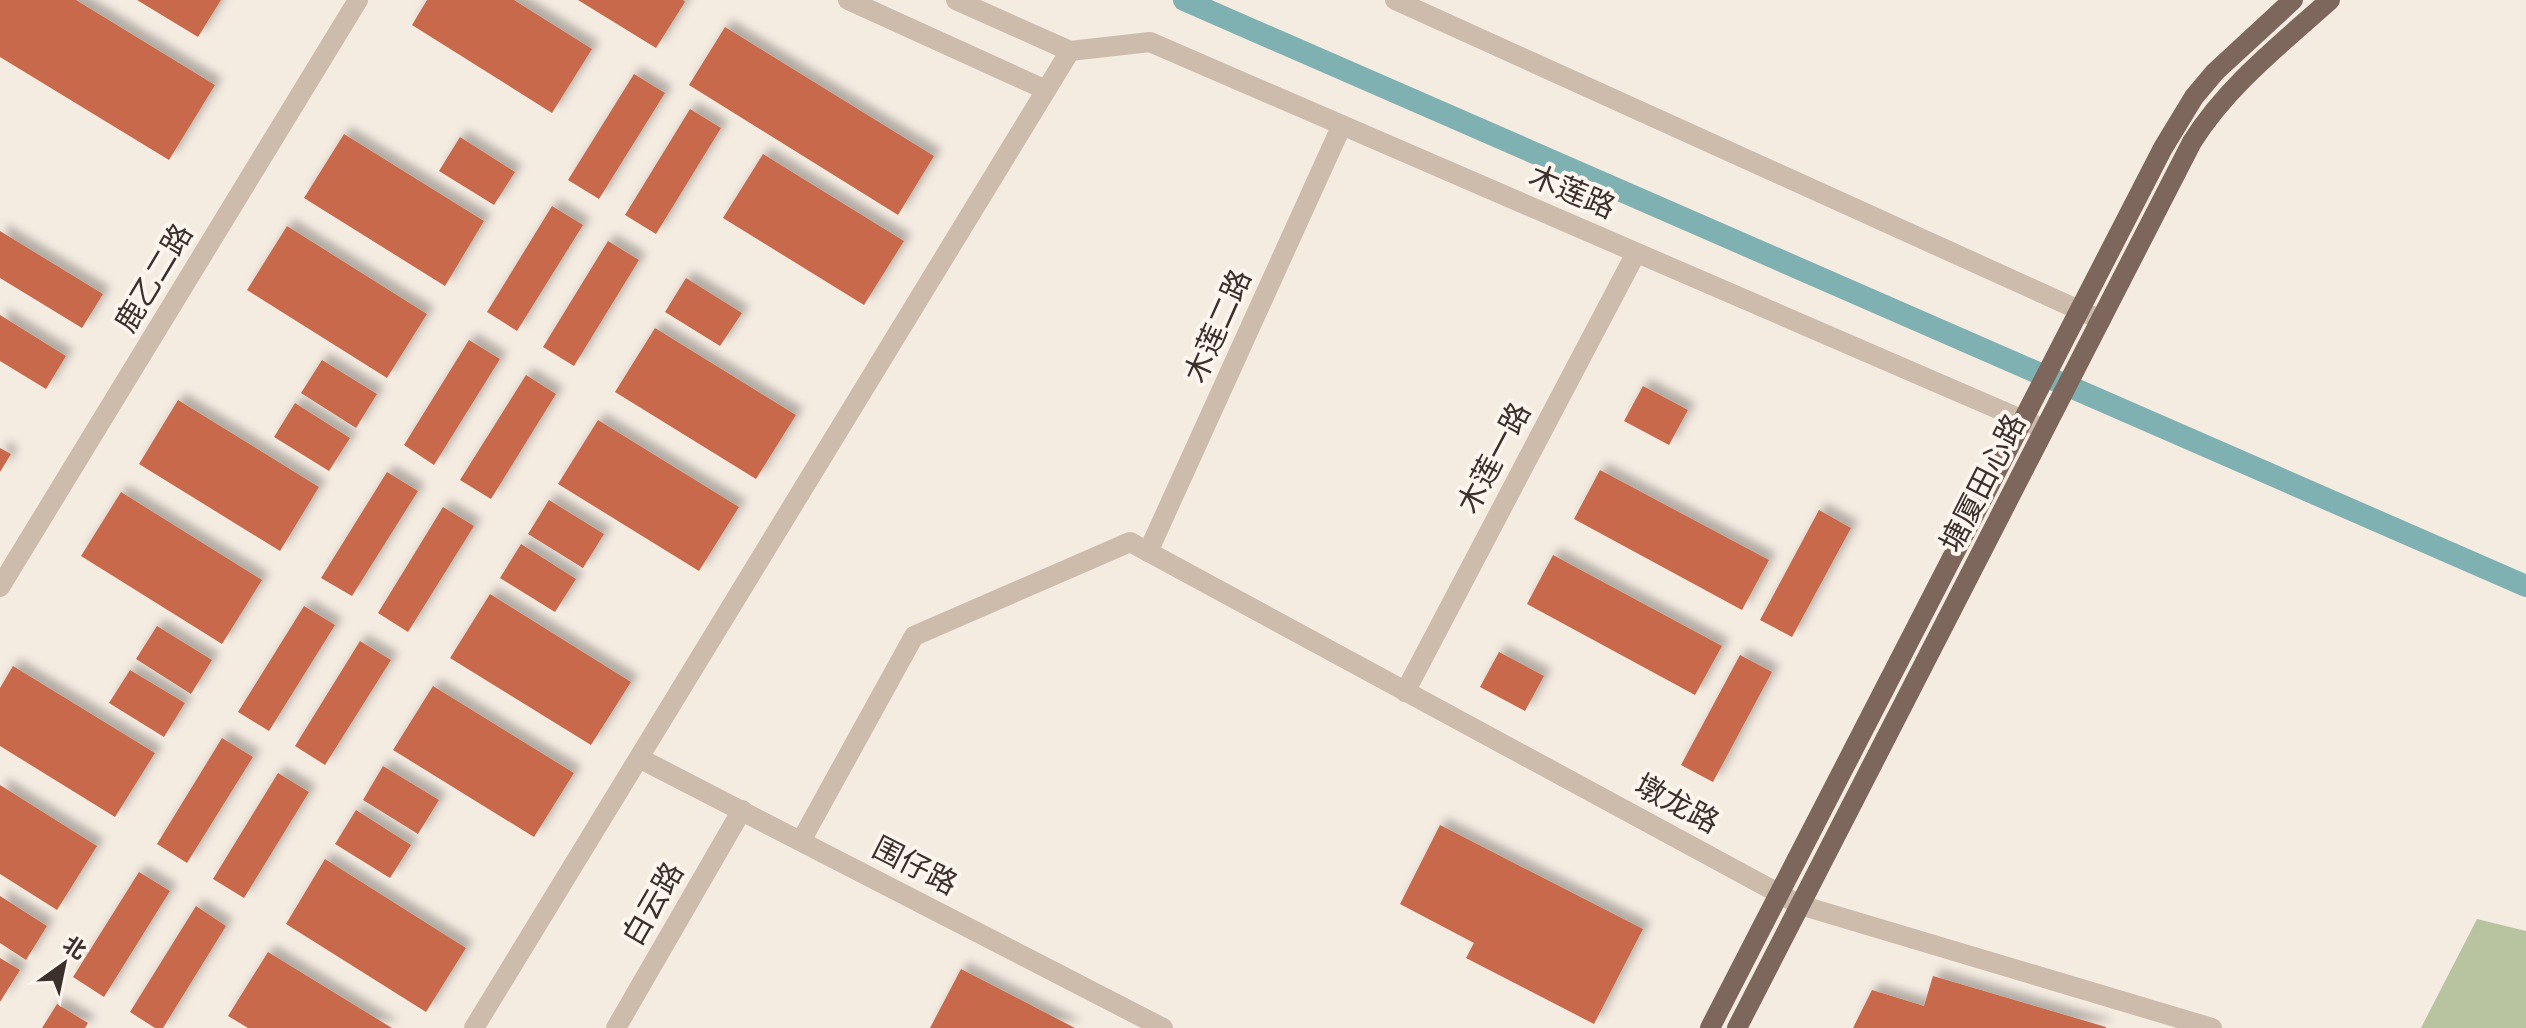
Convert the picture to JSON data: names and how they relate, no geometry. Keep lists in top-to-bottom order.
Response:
{
  "streets": {
    "main road": ["塘厦田心路"],
    "street": [
      "木莲路",
      "鹿乙二路",
      "木莲二路",
      "木莲一路",
      "墩龙路",
      "围仔路",
      "白云路"
    ]
  },
  "crossings": [
    ["木莲路", "木莲二路"],
    ["木莲路", "木莲一路"],
    ["木莲路", "塘厦田心路"],
    ["木莲二路", "墩龙路"],
    ["木莲一路", "墩龙路"],
    ["塘厦田心路", "墩龙路"],
    ["围仔路", "白云路"]
  ],
  "north": "top right"
}
